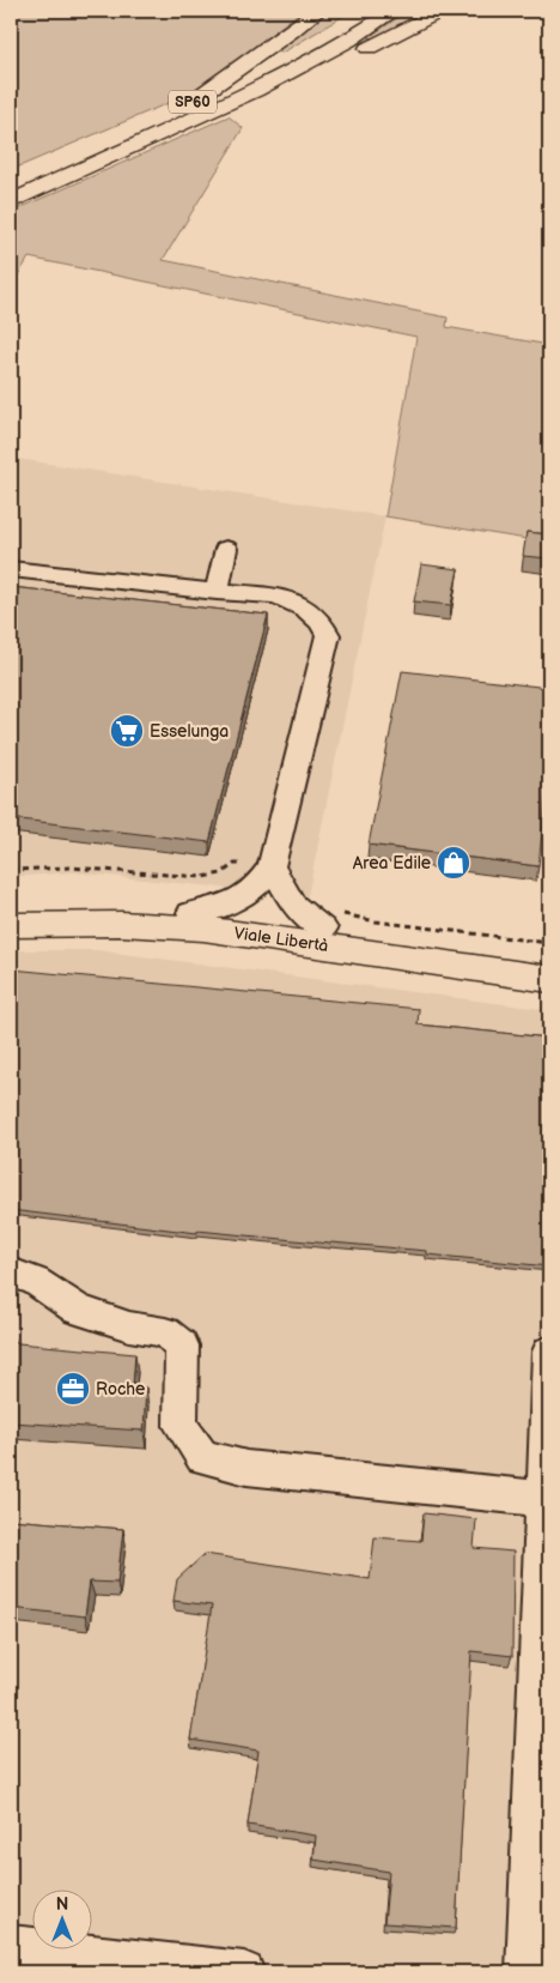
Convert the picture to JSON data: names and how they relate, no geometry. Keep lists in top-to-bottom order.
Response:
{
  "streets": {
    "main road": ["SP60", "Viale Libertà"]
  },
  "places": {
    "supermarket": ["Esselunga"],
    "shop": ["Area Edile"],
    "office": ["Roche"]
  },
  "north": "top"
}
